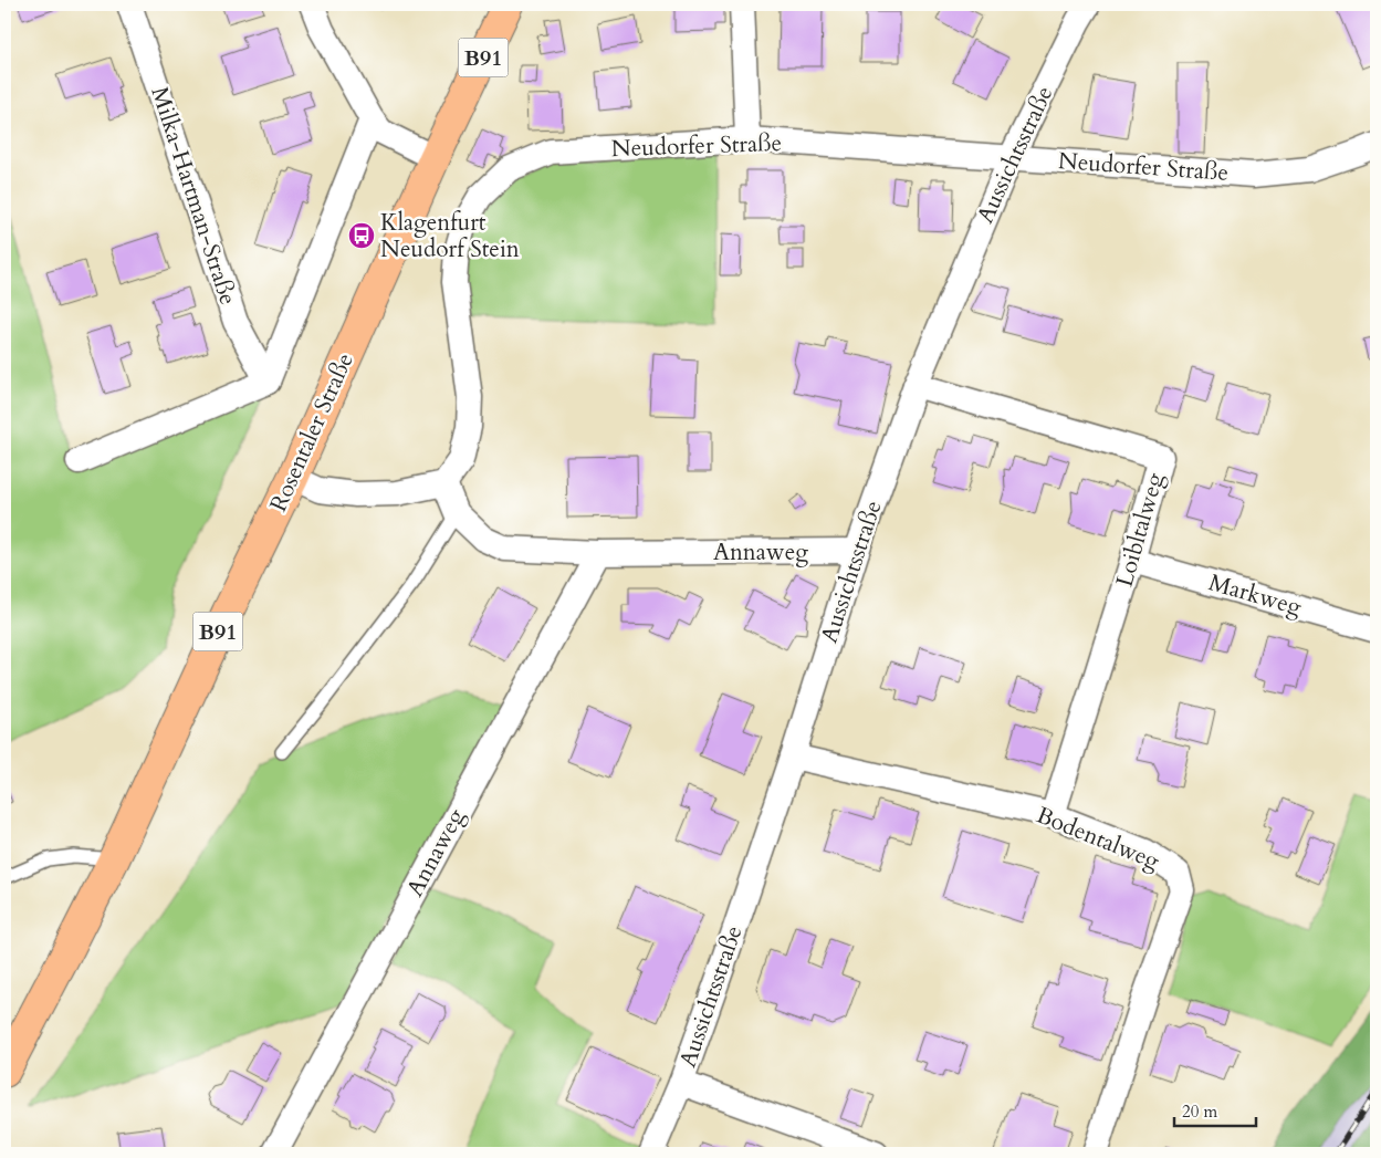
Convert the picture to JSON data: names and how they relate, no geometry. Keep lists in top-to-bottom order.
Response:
{
  "streets": {
    "main road": ["B91", "Rosentaler Straße"],
    "street": [
      "Neudorfer Straße",
      "Aussichtsstraße",
      "Milka-Hartman-Straße",
      "Loibltalweg",
      "Annaweg",
      "Markweg",
      "Bodentalweg"
    ]
  },
  "crossings": [
    ["Neudorfer Straße", "Aussichtsstraße"],
    ["Neudorfer Straße", "Annaweg"],
    ["Aussichtsstraße", "Loibltalweg"],
    ["Aussichtsstraße", "Annaweg"],
    ["Aussichtsstraße", "Bodentalweg"],
    ["Loibltalweg", "Markweg"],
    ["Loibltalweg", "Bodentalweg"]
  ],
  "places": {
    "bus stop": ["Klagenfurt Neudorf Stein"]
  },
  "scale_bar": "20 m"
}
